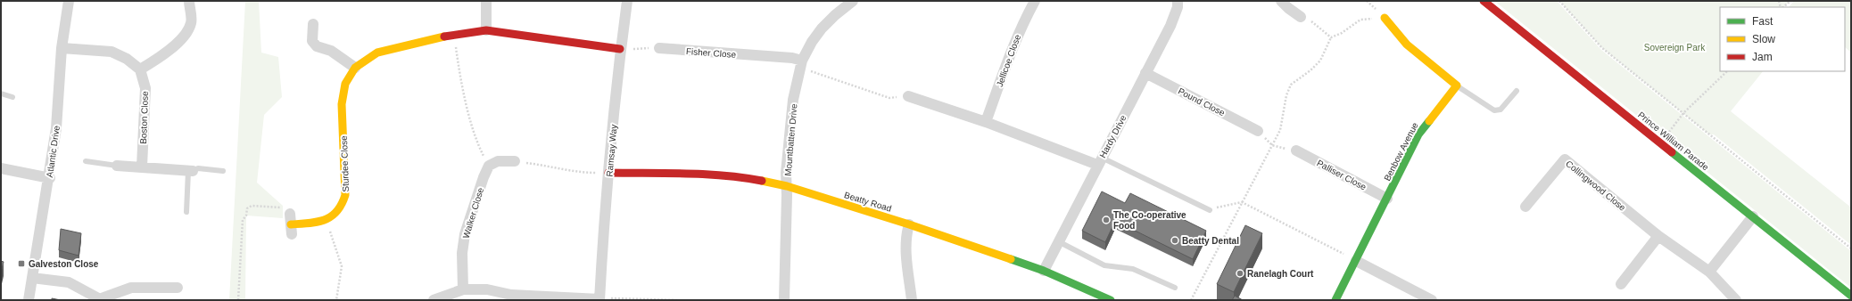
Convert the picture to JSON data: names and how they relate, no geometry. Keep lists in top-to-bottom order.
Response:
{
  "streets": {
    "street": [
      "Fisher Close",
      "Jellicoe Close",
      "Pound Close",
      "Boston Close",
      "Hardy Drive",
      "Mountbatten Drive",
      "Prince William Parade",
      "Ramsay Way",
      "Atlantic Drive",
      "Benbow Avenue",
      "Sturdee Close",
      "Palliser Close",
      "Collingwood Close",
      "Beatty Road",
      "Walker Close"
    ]
  },
  "crossings": [
    ["Fisher Close", "Mountbatten Drive"],
    ["Pound Close", "Hardy Drive"],
    ["Hardy Drive", "Beatty Road"],
    ["Mountbatten Drive", "Beatty Road"],
    ["Ramsay Way", "Sturdee Close"],
    ["Ramsay Way", "Beatty Road"],
    ["Benbow Avenue", "Palliser Close"]
  ],
  "parks": ["Sovereign Park"],
  "places": {
    "other": ["The Co-operative Food", "Beatty Dental", "Ranelagh Court"],
    "transit": ["Galveston Close"]
  },
  "legend": ["Fast", "Slow", "Jam"]
}
